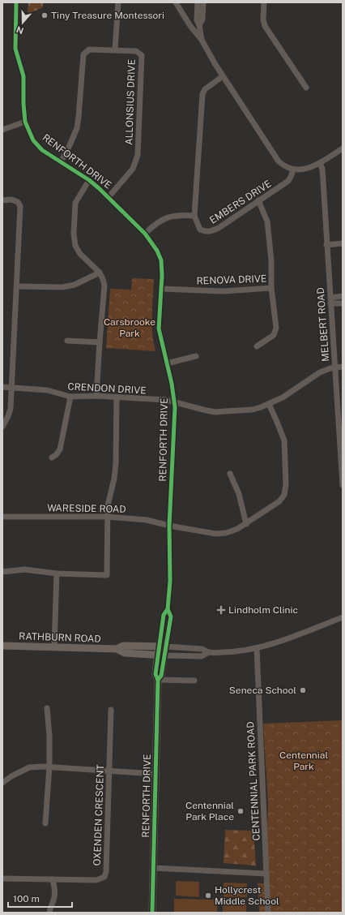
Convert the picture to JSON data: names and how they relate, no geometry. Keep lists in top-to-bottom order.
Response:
{
  "streets": {
    "main road": ["RENFORTH DRIVE", "RATHBURN ROAD"],
    "street": [
      "ALLONSIUS DRIVE",
      "EMBERS DRIVE",
      "RENOVA DRIVE",
      "MELBERT ROAD",
      "CRENDON DRIVE",
      "WARESIDE ROAD",
      "CENTENNIAL PARK ROAD",
      "OXENDEN CRESCENT"
    ]
  },
  "crossings": [
    ["ALLONSIUS DRIVE", "RENFORTH DRIVE"],
    ["RENFORTH DRIVE", "EMBERS DRIVE"],
    ["RENFORTH DRIVE", "RENOVA DRIVE"],
    ["RENFORTH DRIVE", "CRENDON DRIVE"],
    ["RENFORTH DRIVE", "WARESIDE ROAD"],
    ["RENFORTH DRIVE", "RATHBURN ROAD"],
    ["EMBERS DRIVE", "RENOVA DRIVE"],
    ["MELBERT ROAD", "CRENDON DRIVE"],
    ["CRENDON DRIVE", "WARESIDE ROAD"],
    ["RATHBURN ROAD", "CENTENNIAL PARK ROAD"]
  ],
  "parks": ["Carsbrooke Park", "Centennial Park"],
  "places": {
    "other": [
      "Tiny Treasure Montessori",
      "Seneca School",
      "Centennial Park Place",
      "Hollycrest Middle School"
    ],
    "health": ["Lindholm Clinic"]
  },
  "scale_bar": "100 m",
  "north": "bottom"
}
